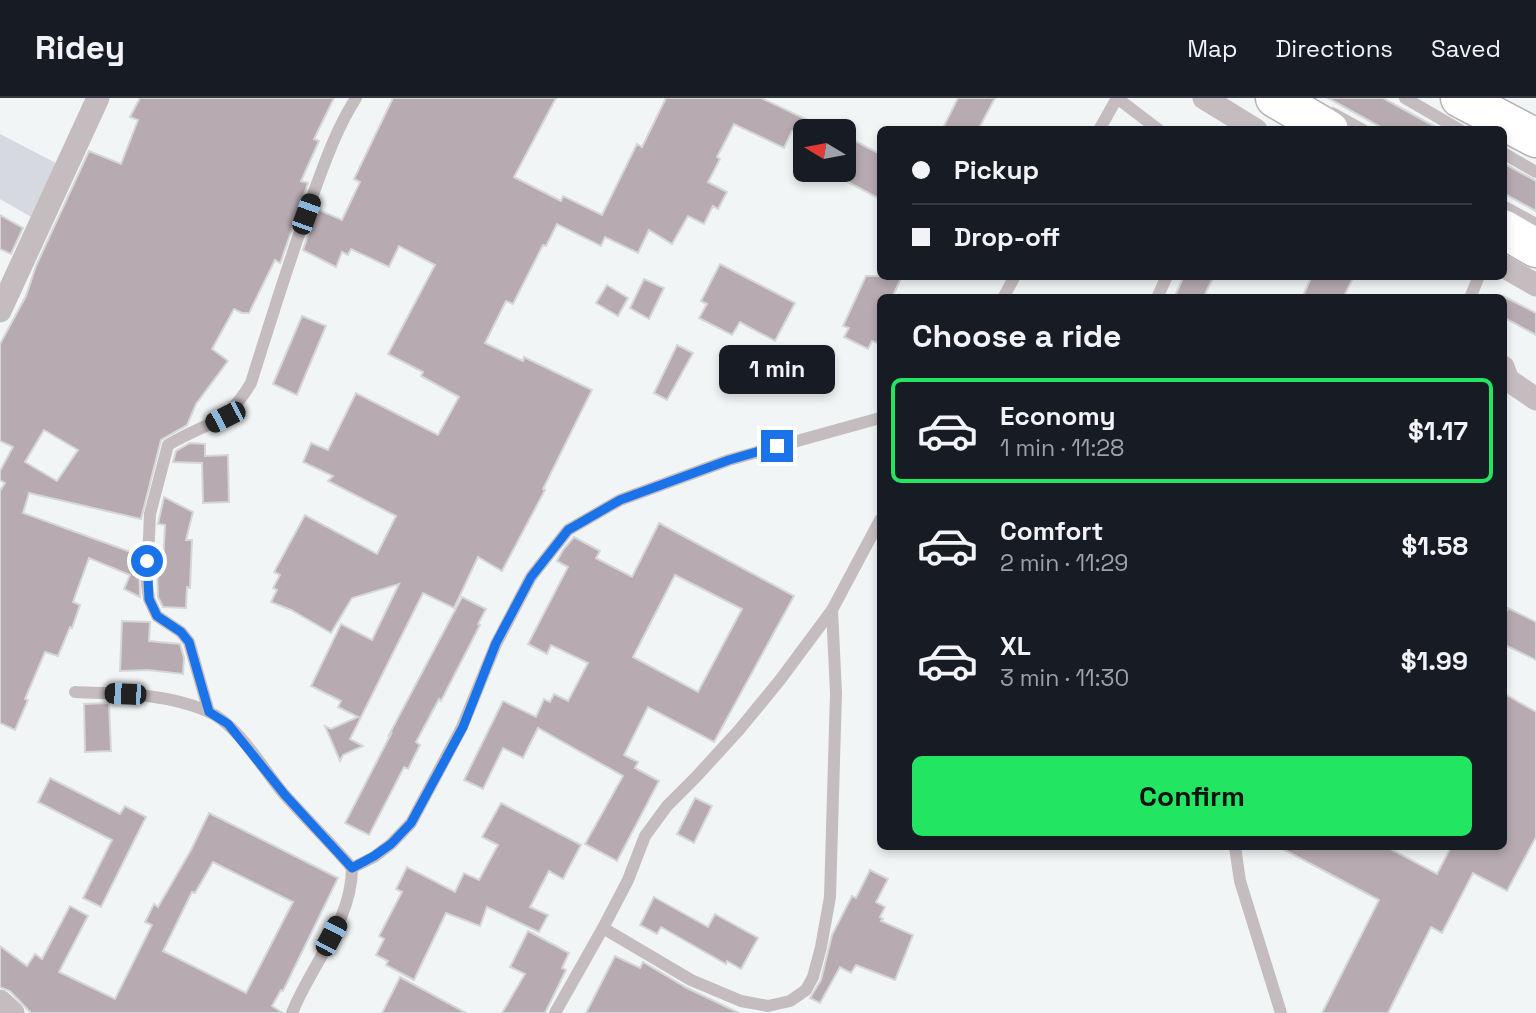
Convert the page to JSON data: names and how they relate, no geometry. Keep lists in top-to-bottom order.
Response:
{
  "north": "left",
  "page": {
    "header": "Ridey",
    "nav": ["Map", "Directions", "Saved"],
    "banner": ["Pickup", "Drop-off"],
    "heading": "Choose a ride",
    "bubble": "1 min",
    "list": [
      {
        "name": "Economy",
        "note": "1 min · 11:28",
        "value": "$1.17"
      },
      {
        "name": "Comfort",
        "note": "2 min · 11:29",
        "value": "$1.58"
      },
      {
        "name": "XL",
        "note": "3 min · 11:30",
        "value": "$1.99"
      }
    ],
    "buttons": "Confirm"
  }
}
